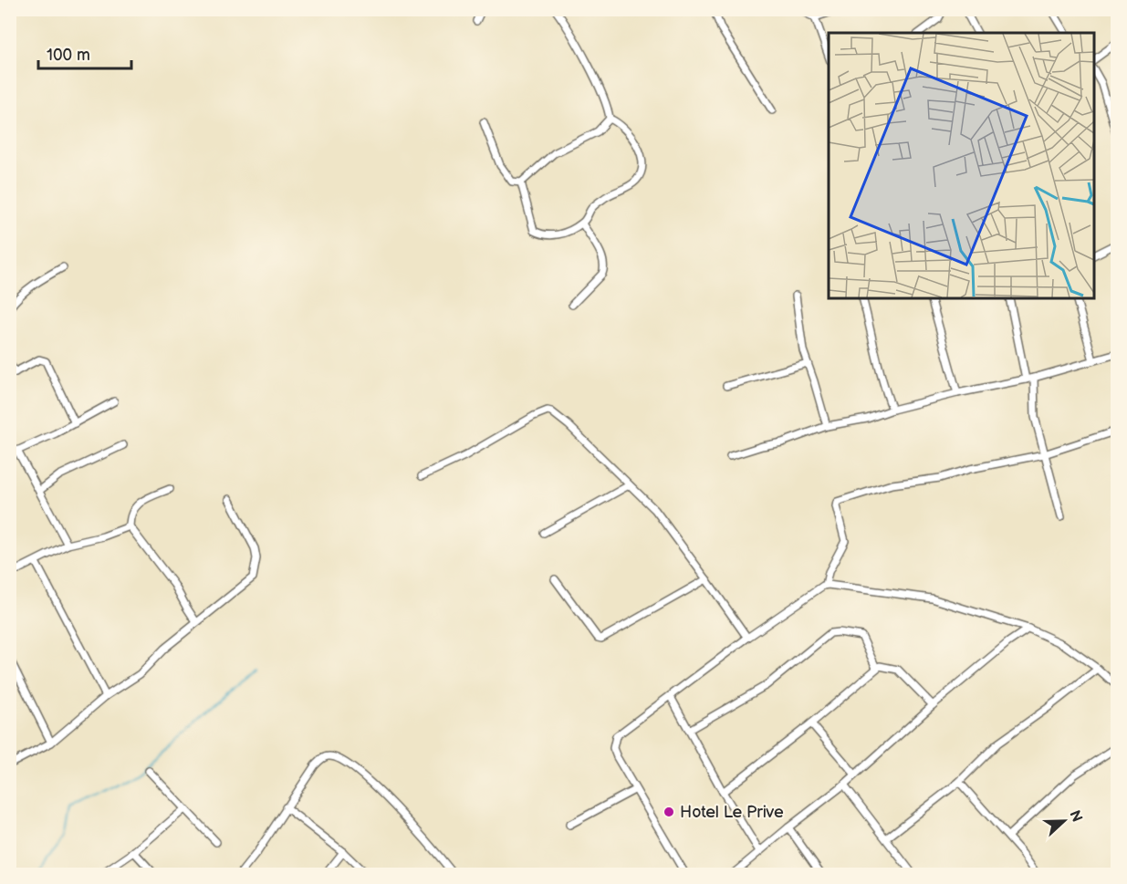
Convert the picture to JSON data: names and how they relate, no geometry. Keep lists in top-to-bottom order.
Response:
{
  "places": ["Hotel Le Prive"],
  "scale_bar": "100 m",
  "north": "right"
}
